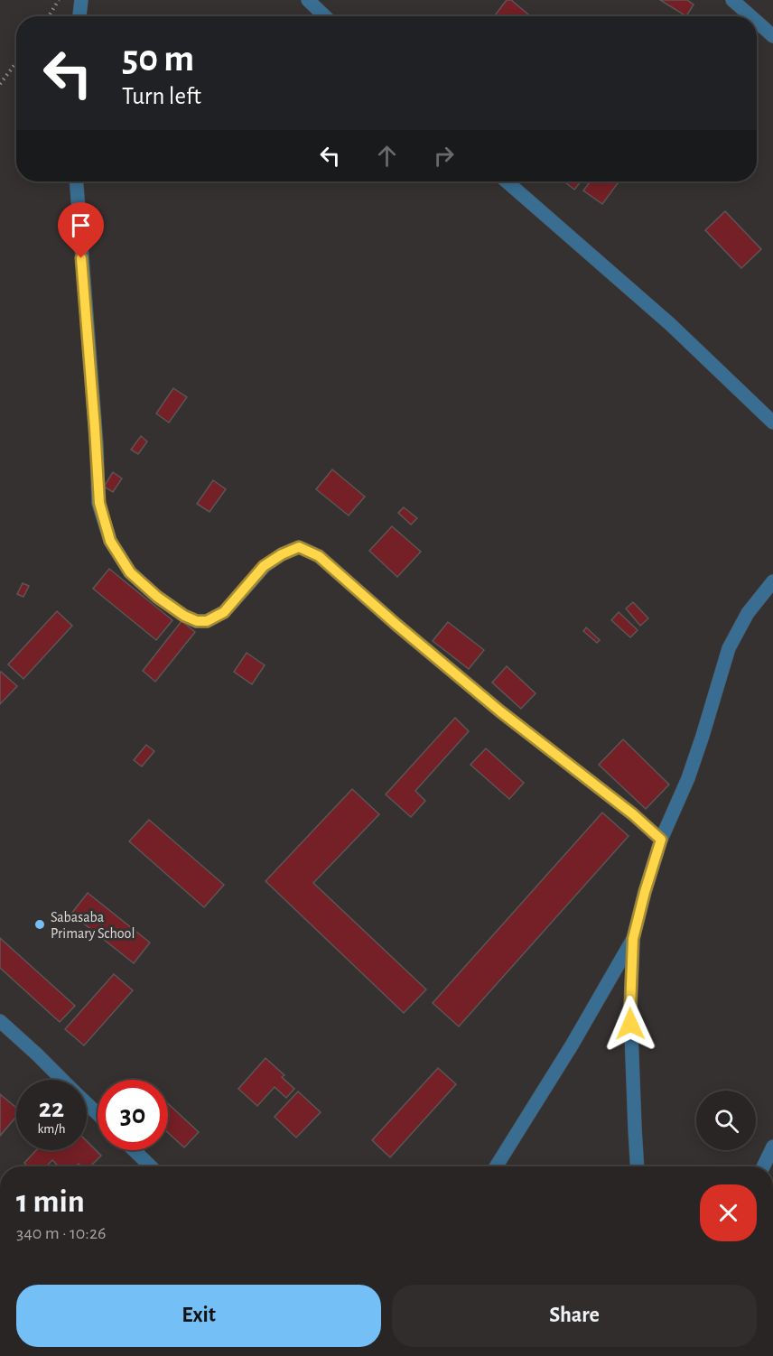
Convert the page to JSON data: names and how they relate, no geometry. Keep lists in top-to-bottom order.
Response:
{
  "places": ["Sabasaba Primary School"],
  "page": {
    "turn": ["50 m", "Turn left"],
    "speed": "22 km/h",
    "limit": "30",
    "heading": ["1 min", "340 m · 10:26"],
    "buttons": ["Exit", "Share"]
  }
}
